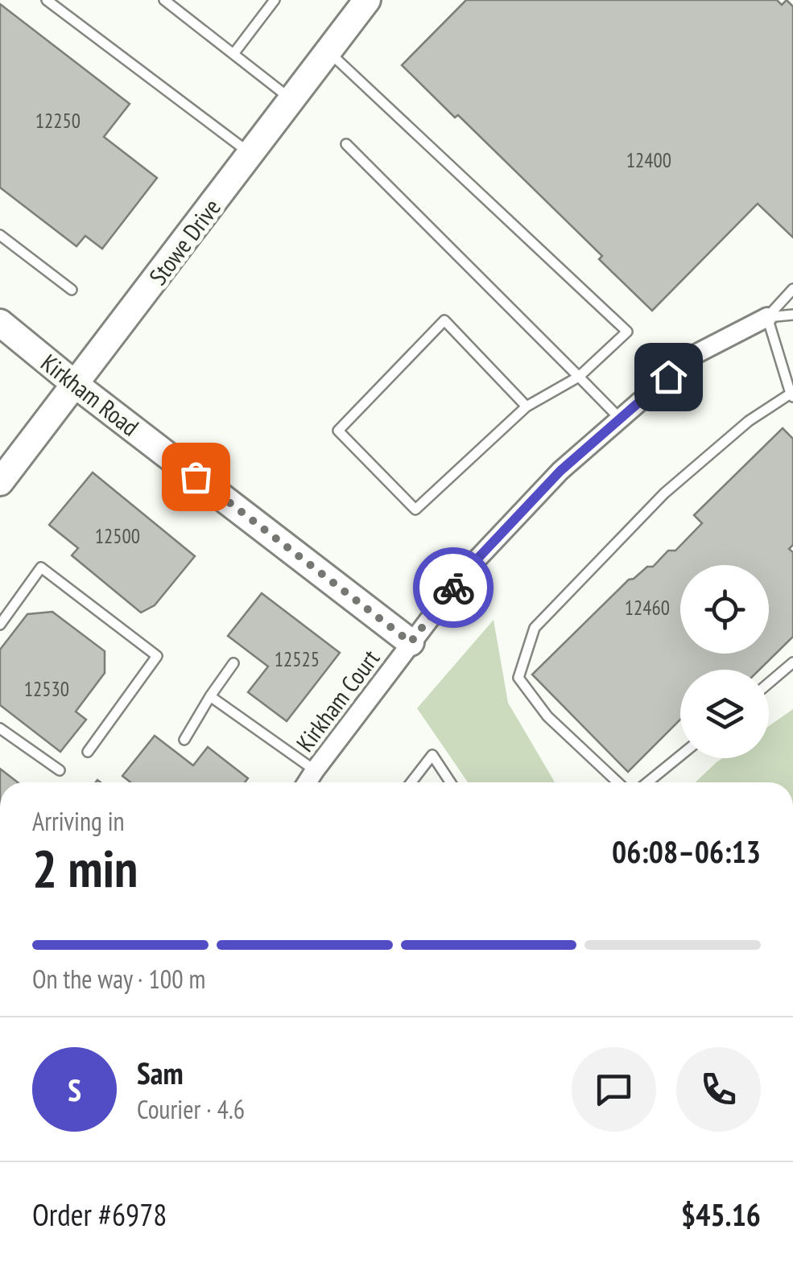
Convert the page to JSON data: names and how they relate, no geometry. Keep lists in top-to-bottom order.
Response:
{
  "streets": {
    "main road": ["Stowe Drive", "Kirkham Road"],
    "street": ["Kirkham Court"]
  },
  "crossings": [
    ["Stowe Drive", "Kirkham Road"],
    ["Kirkham Road", "Kirkham Court"]
  ],
  "house_numbers": [
    "12250",
    "12400",
    "12500",
    "12460",
    "12525",
    "12530"
  ],
  "page": {
    "heading": ["2 min", "Arriving in", "06:08–06:13"],
    "panel": [
      "Sam",
      "Courier · 4.6",
      "Order #6978",
      "$45.16"
    ],
    "bar": "On the way · 100 m",
    "round": "S"
  }
}
